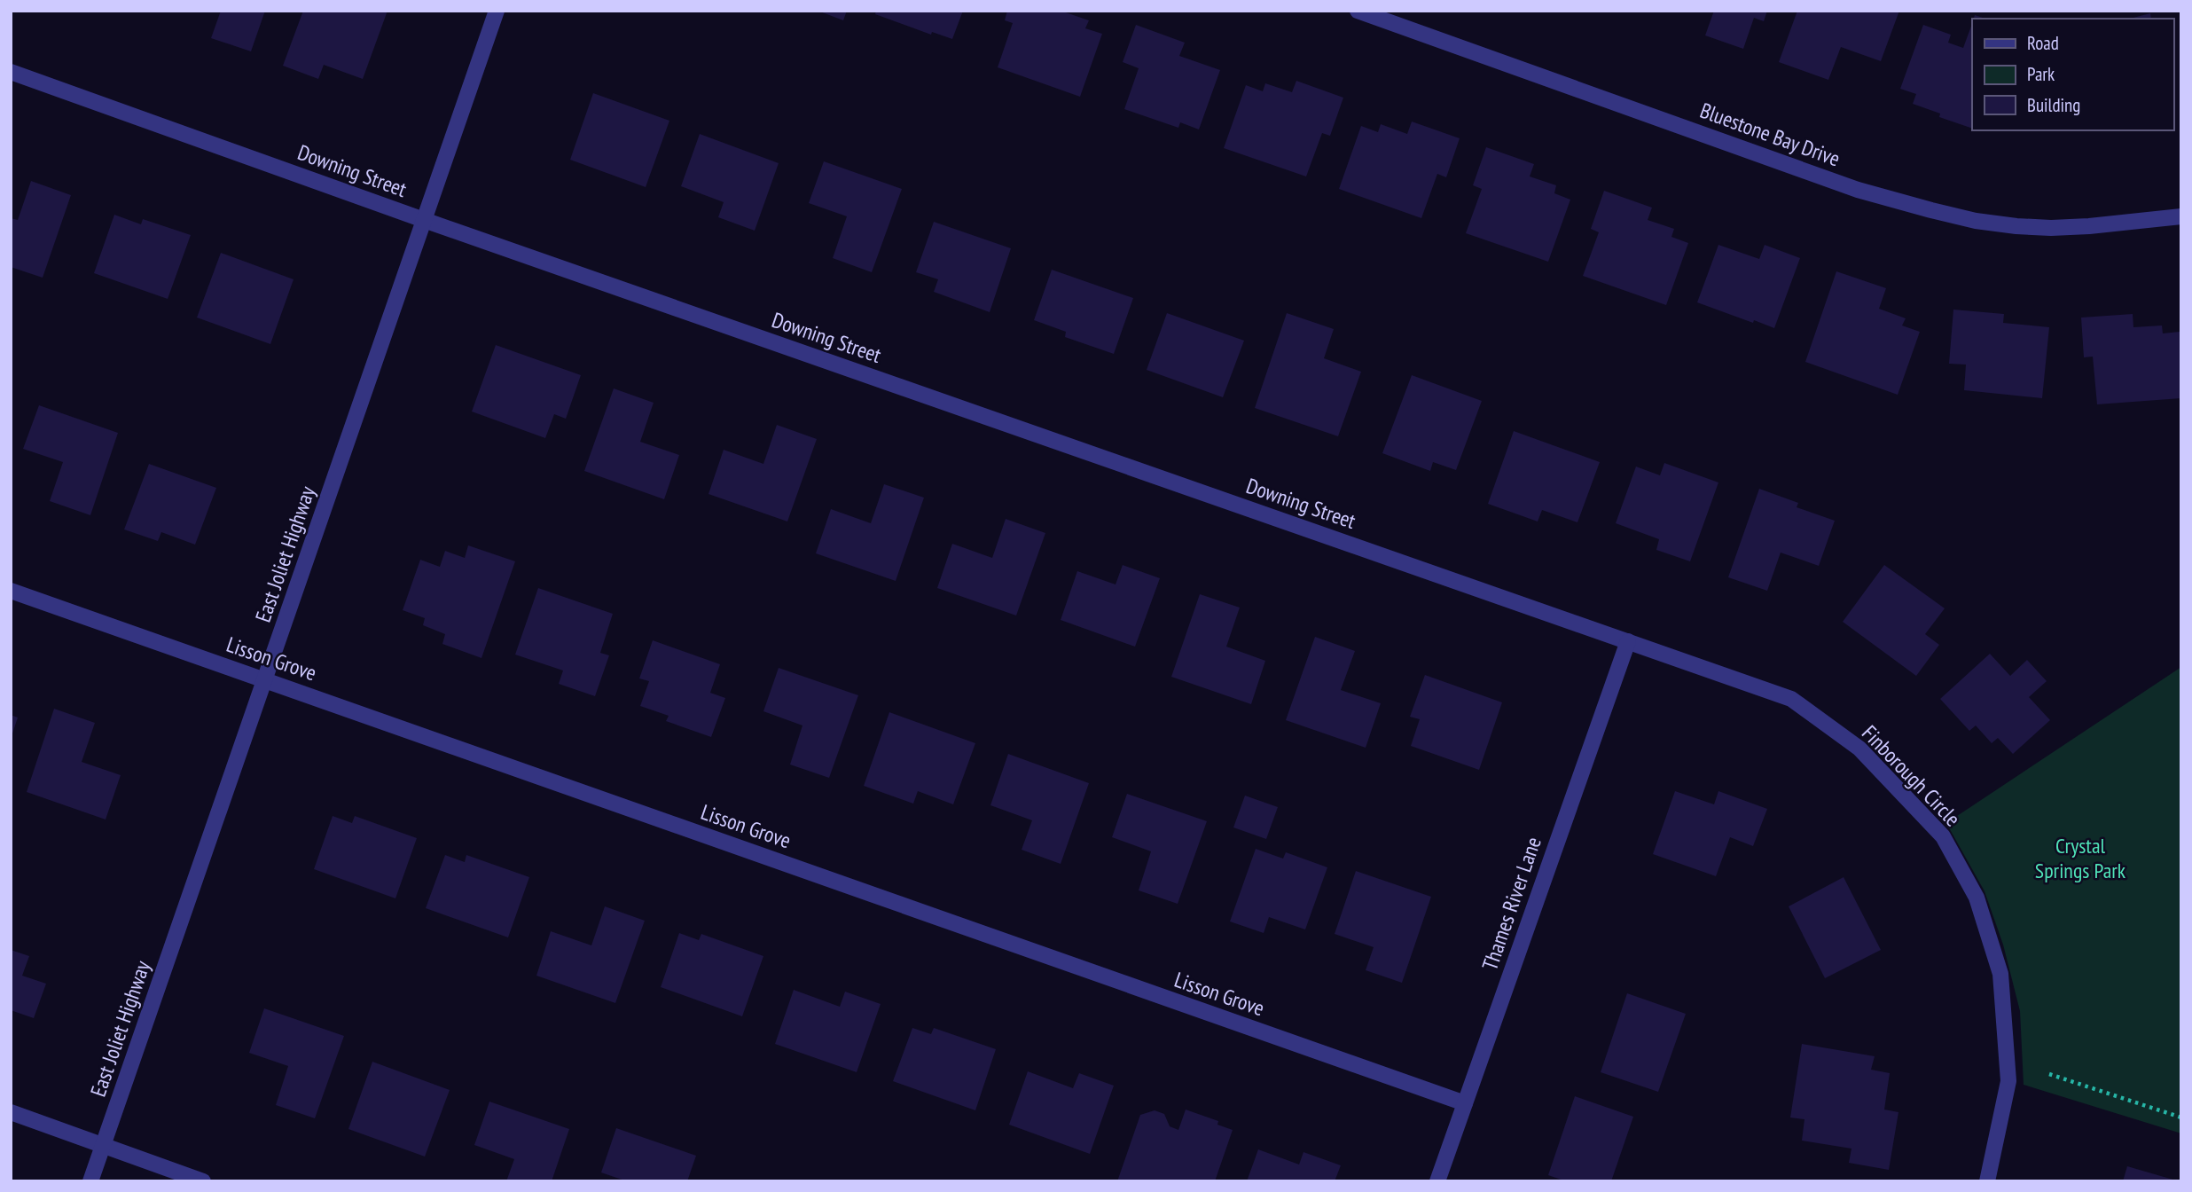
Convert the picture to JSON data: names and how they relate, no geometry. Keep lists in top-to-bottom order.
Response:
{
  "streets": {
    "street": [
      "Bluestone Bay Drive",
      "Downing Street",
      "East Joliet Highway",
      "Lisson Grove",
      "Finborough Circle",
      "Thames River Lane"
    ]
  },
  "crossings": [
    ["Downing Street", "East Joliet Highway"],
    ["Downing Street", "Finborough Circle"],
    ["Downing Street", "Thames River Lane"],
    ["East Joliet Highway", "Lisson Grove"],
    ["Lisson Grove", "Thames River Lane"],
    ["Finborough Circle", "Thames River Lane"]
  ],
  "parks": ["Crystal Springs Park"],
  "legend": ["Road", "Park", "Building"]
}
